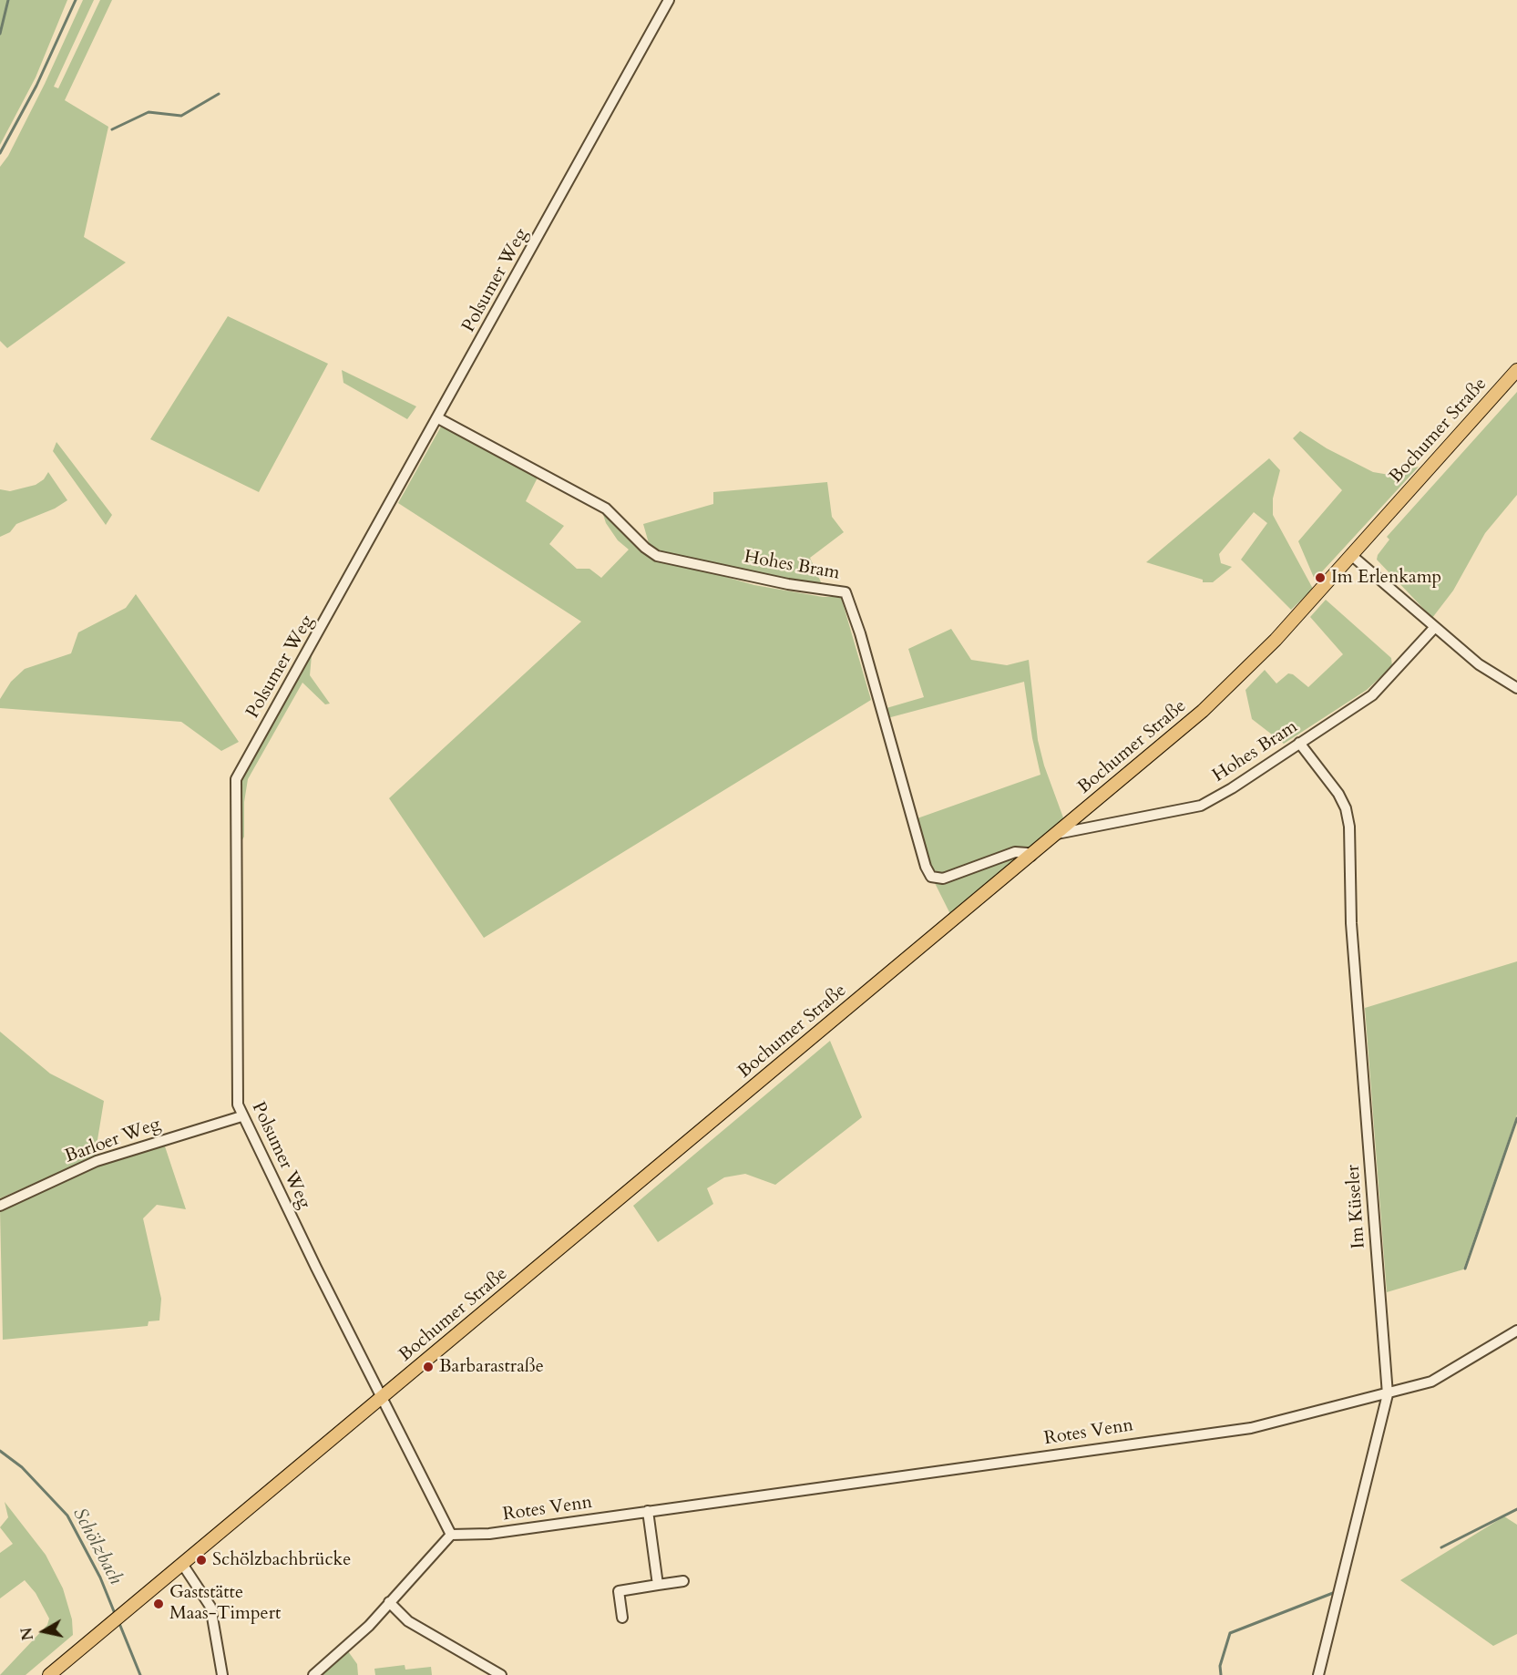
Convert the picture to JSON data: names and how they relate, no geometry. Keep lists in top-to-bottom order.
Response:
{
  "streets": {
    "main road": ["Bochumer Straße"],
    "street": [
      "Polsumer Weg",
      "Hohes Bram",
      "Barloer Weg",
      "Im Küseler",
      "Rotes Venn"
    ]
  },
  "crossings": [
    ["Polsumer Weg", "Bochumer Straße"],
    ["Polsumer Weg", "Hohes Bram"],
    ["Polsumer Weg", "Barloer Weg"],
    ["Bochumer Straße", "Hohes Bram"],
    ["Hohes Bram", "Im Küseler"],
    ["Im Küseler", "Rotes Venn"]
  ],
  "water": ["Schölzbach"],
  "places": [
    "Im Erlenkamp",
    "Barbarastraße",
    "Schölzbachbrücke",
    "Gaststätte Maas-Timpert"
  ],
  "north": "left"
}
